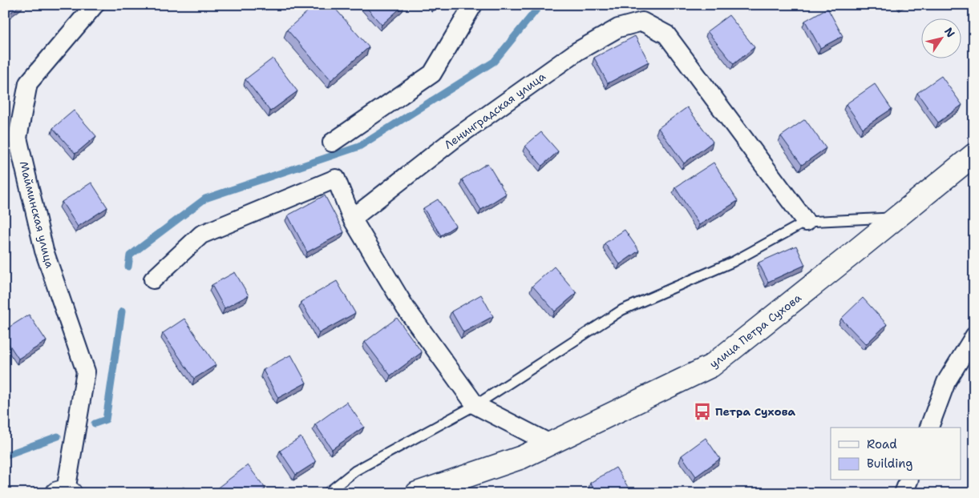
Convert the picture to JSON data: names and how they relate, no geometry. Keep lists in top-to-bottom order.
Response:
{
  "streets": {
    "street": ["Ленинградская улица", "Майминская улица", "улица Петра Сухова"]
  },
  "places": {
    "bus stop": ["Петра Сухова"]
  },
  "legend": ["Road", "Building"],
  "north": "top right"
}
